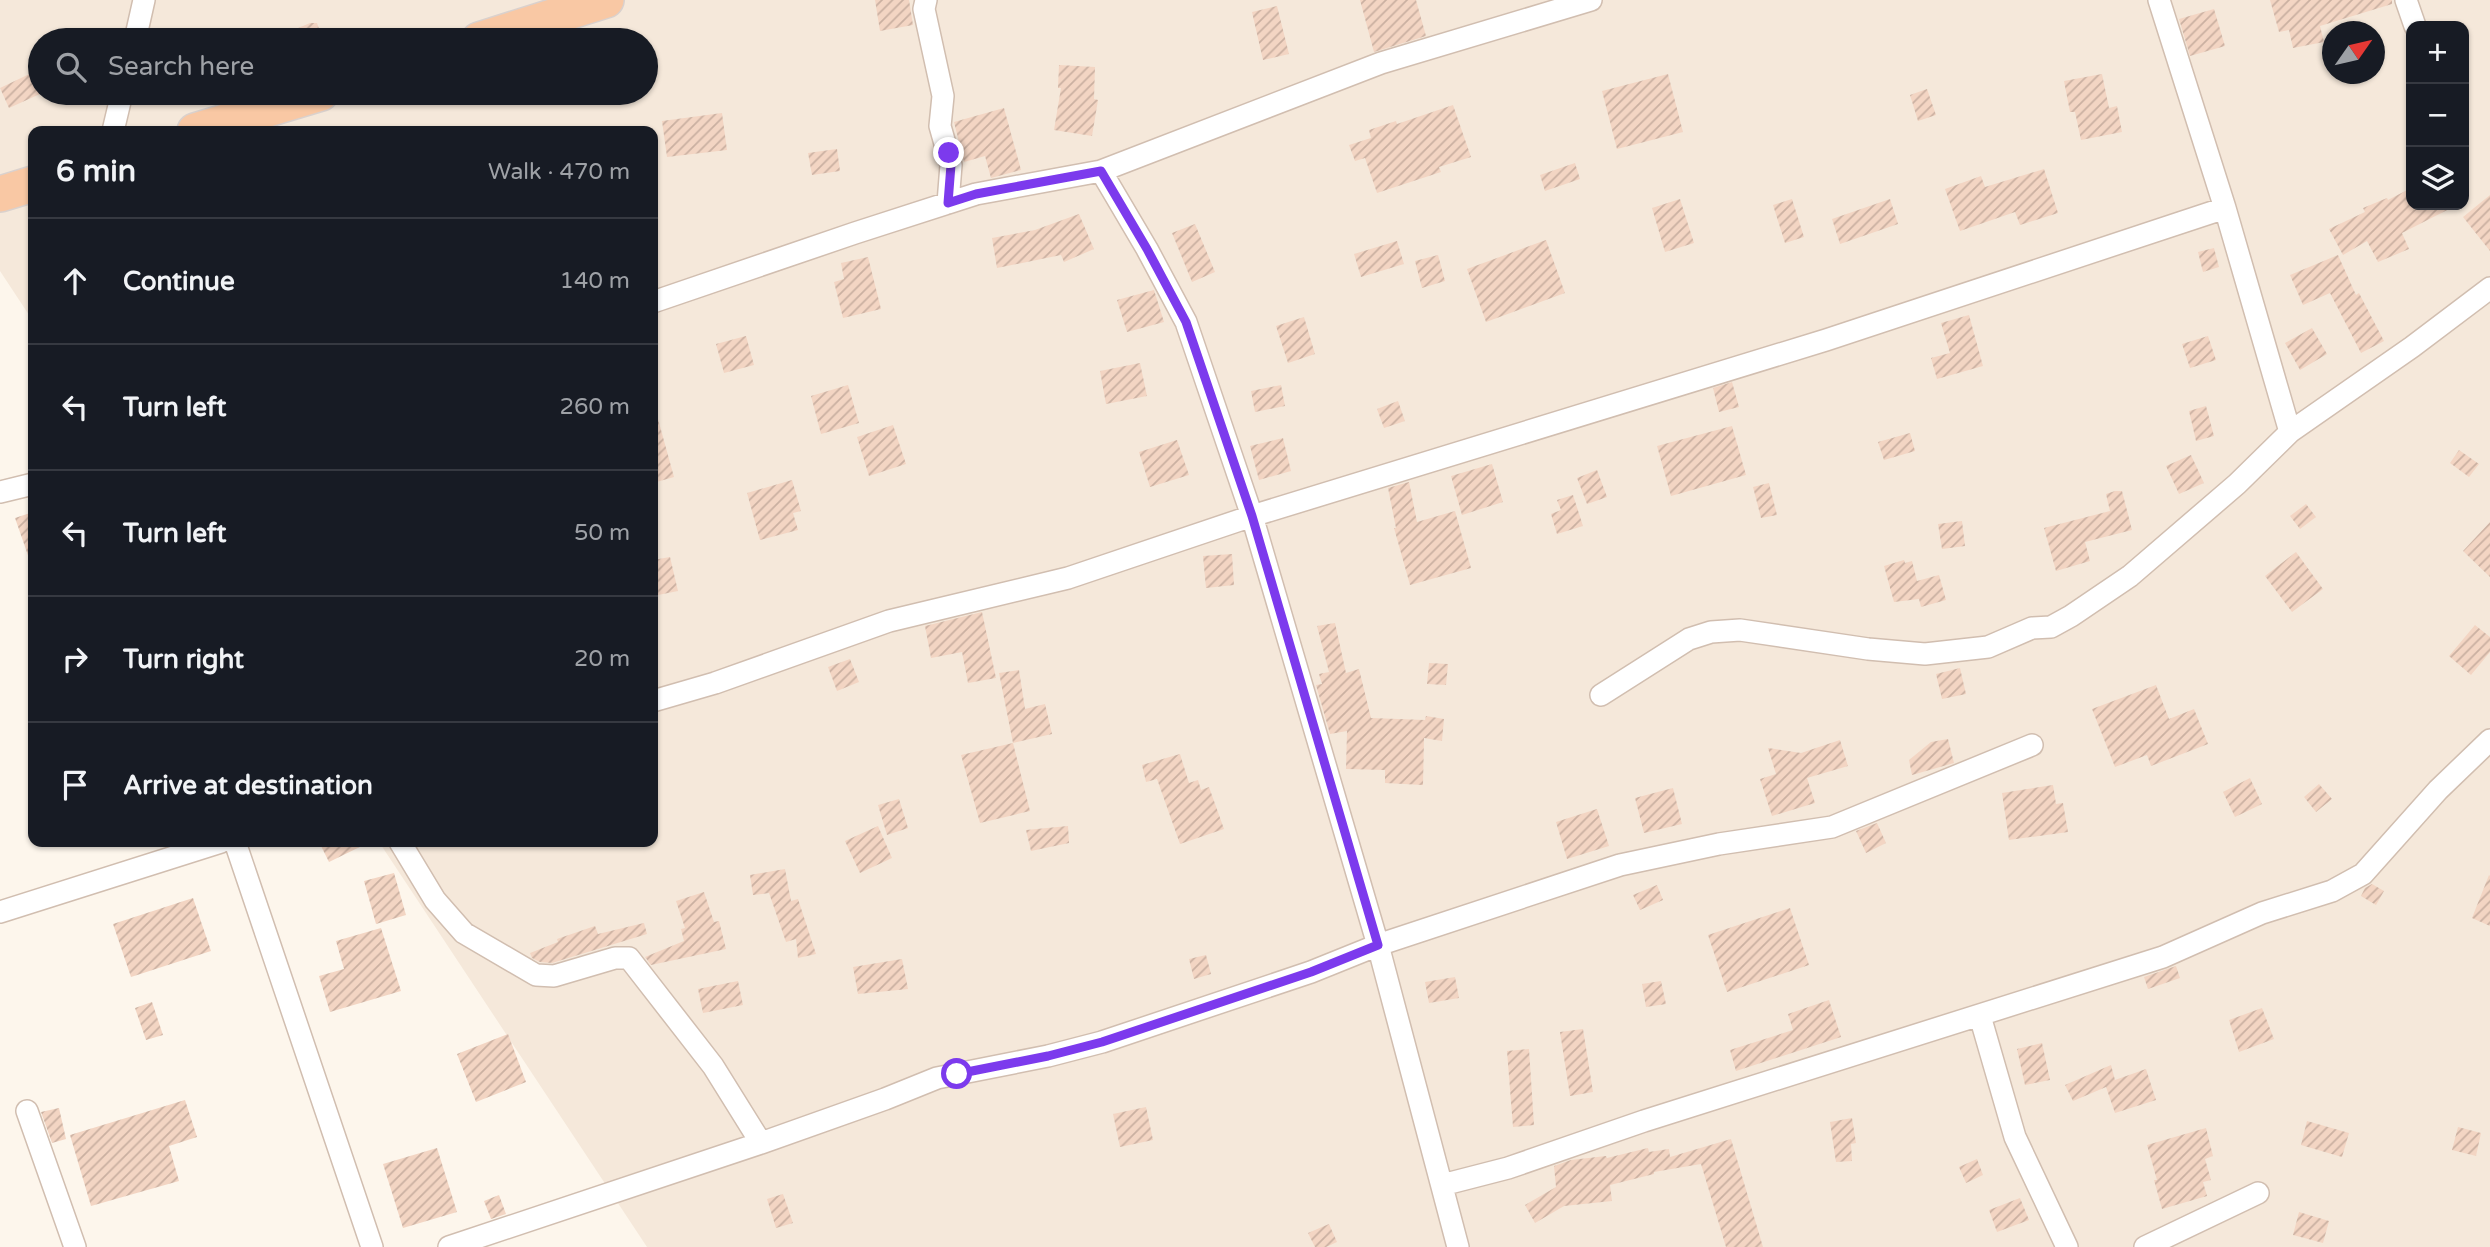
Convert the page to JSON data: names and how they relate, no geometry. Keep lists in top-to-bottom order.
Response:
{
  "north": "top right",
  "page": {
    "map_buttons": ["+", "−"],
    "search": "Search here",
    "heading": ["6 min", "Walk · 470 m"],
    "list": [
      ["Continue", "140 m"],
      ["Turn left", "260 m"],
      ["Turn left", "50 m"],
      ["Turn right", "20 m"],
      "Arrive at destination"
    ]
  }
}
